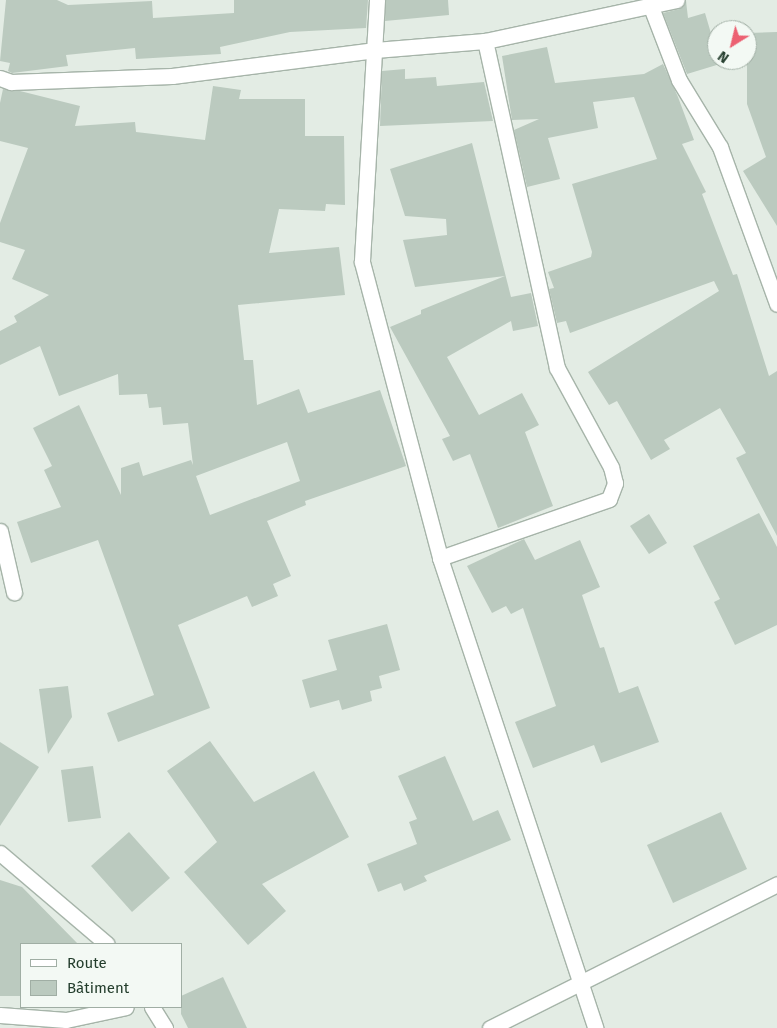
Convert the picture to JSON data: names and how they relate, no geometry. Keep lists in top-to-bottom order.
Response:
{
  "legend": ["Route", "Bâtiment"],
  "north": "bottom left"
}
